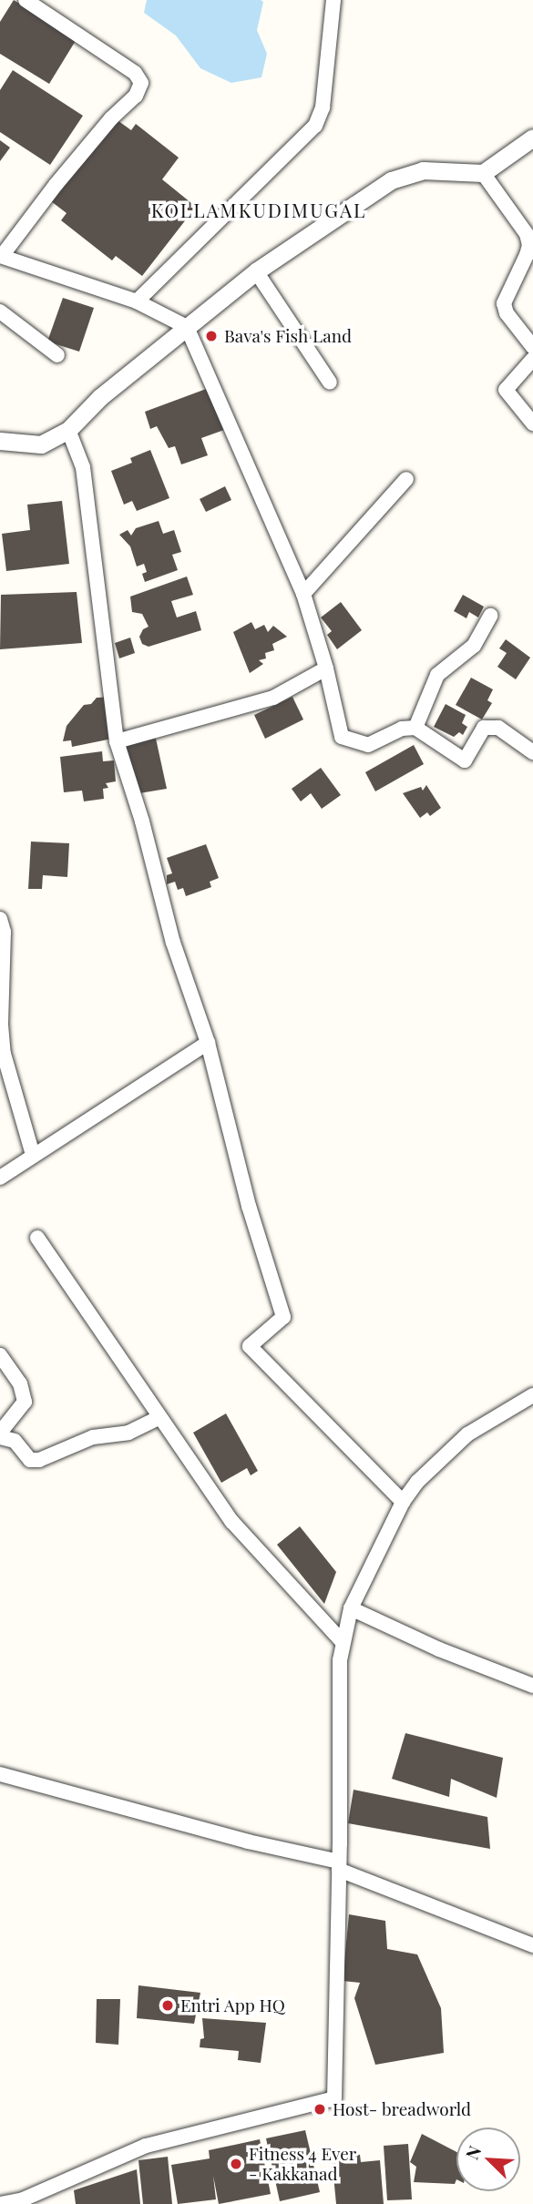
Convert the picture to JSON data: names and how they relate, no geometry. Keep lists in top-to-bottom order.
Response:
{
  "districts": ["KOLLAMKUDIMUGAL"],
  "places": [
    "Bava's Fish Land",
    "Entri App HQ",
    "Host- breadworld",
    "Fitness 4 Ever - Kakkanad"
  ],
  "north": "top left"
}
